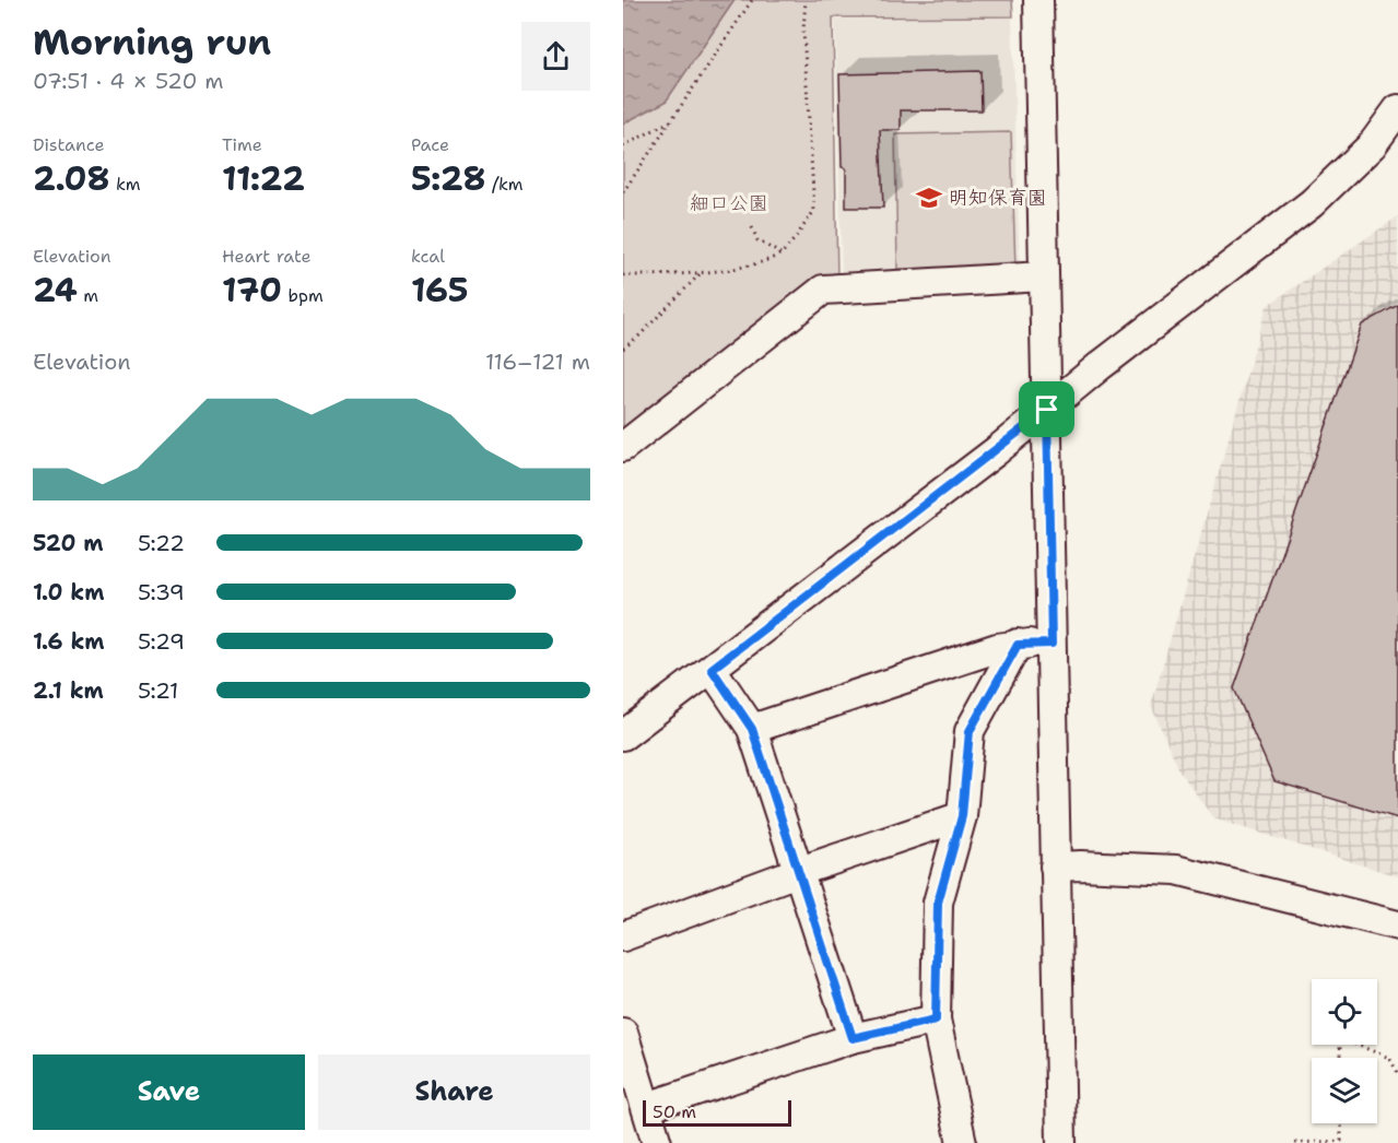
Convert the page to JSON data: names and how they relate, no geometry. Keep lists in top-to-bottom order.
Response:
{
  "parks": ["細口公園"],
  "places": {
    "school or university": ["明知保育園"]
  },
  "scale_bar": "50 m",
  "page": {
    "heading": ["Morning run", "07:51 · 4 × 520 m"],
    "stats": [
      ["Distance", "2.08 km"],
      ["Time", "11:22"],
      ["Pace", "5:28 /km"],
      ["Elevation", "24 m"],
      ["Heart rate", "170 bpm"],
      ["kcal", "165"]
    ],
    "chart": ["Elevation", "116–121 m"],
    "list": [
      {
        "name": "520 m",
        "note": "5:22"
      },
      {
        "name": "1.0 km",
        "note": "5:39"
      },
      {
        "name": "1.6 km",
        "note": "5:29"
      },
      {
        "name": "2.1 km",
        "note": "5:21"
      }
    ],
    "buttons": ["Save", "Share"],
    "scale": "50 m"
  }
}
